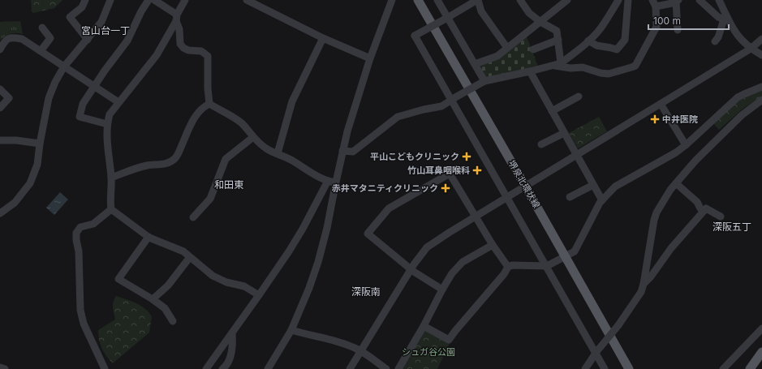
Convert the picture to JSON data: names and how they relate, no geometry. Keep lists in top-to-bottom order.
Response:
{
  "streets": {
    "main road": ["堺泉北環状線"]
  },
  "districts": [
    "宮山台一丁",
    "和田東",
    "深阪五丁",
    "深阪南"
  ],
  "parks": ["シュガ谷公園"],
  "places": {
    "health": [
      "中井医院",
      "平山こどもクリニック",
      "竹山耳鼻咽喉科",
      "赤井マタニティクリニック"
    ]
  },
  "scale_bar": "100 m"
}
